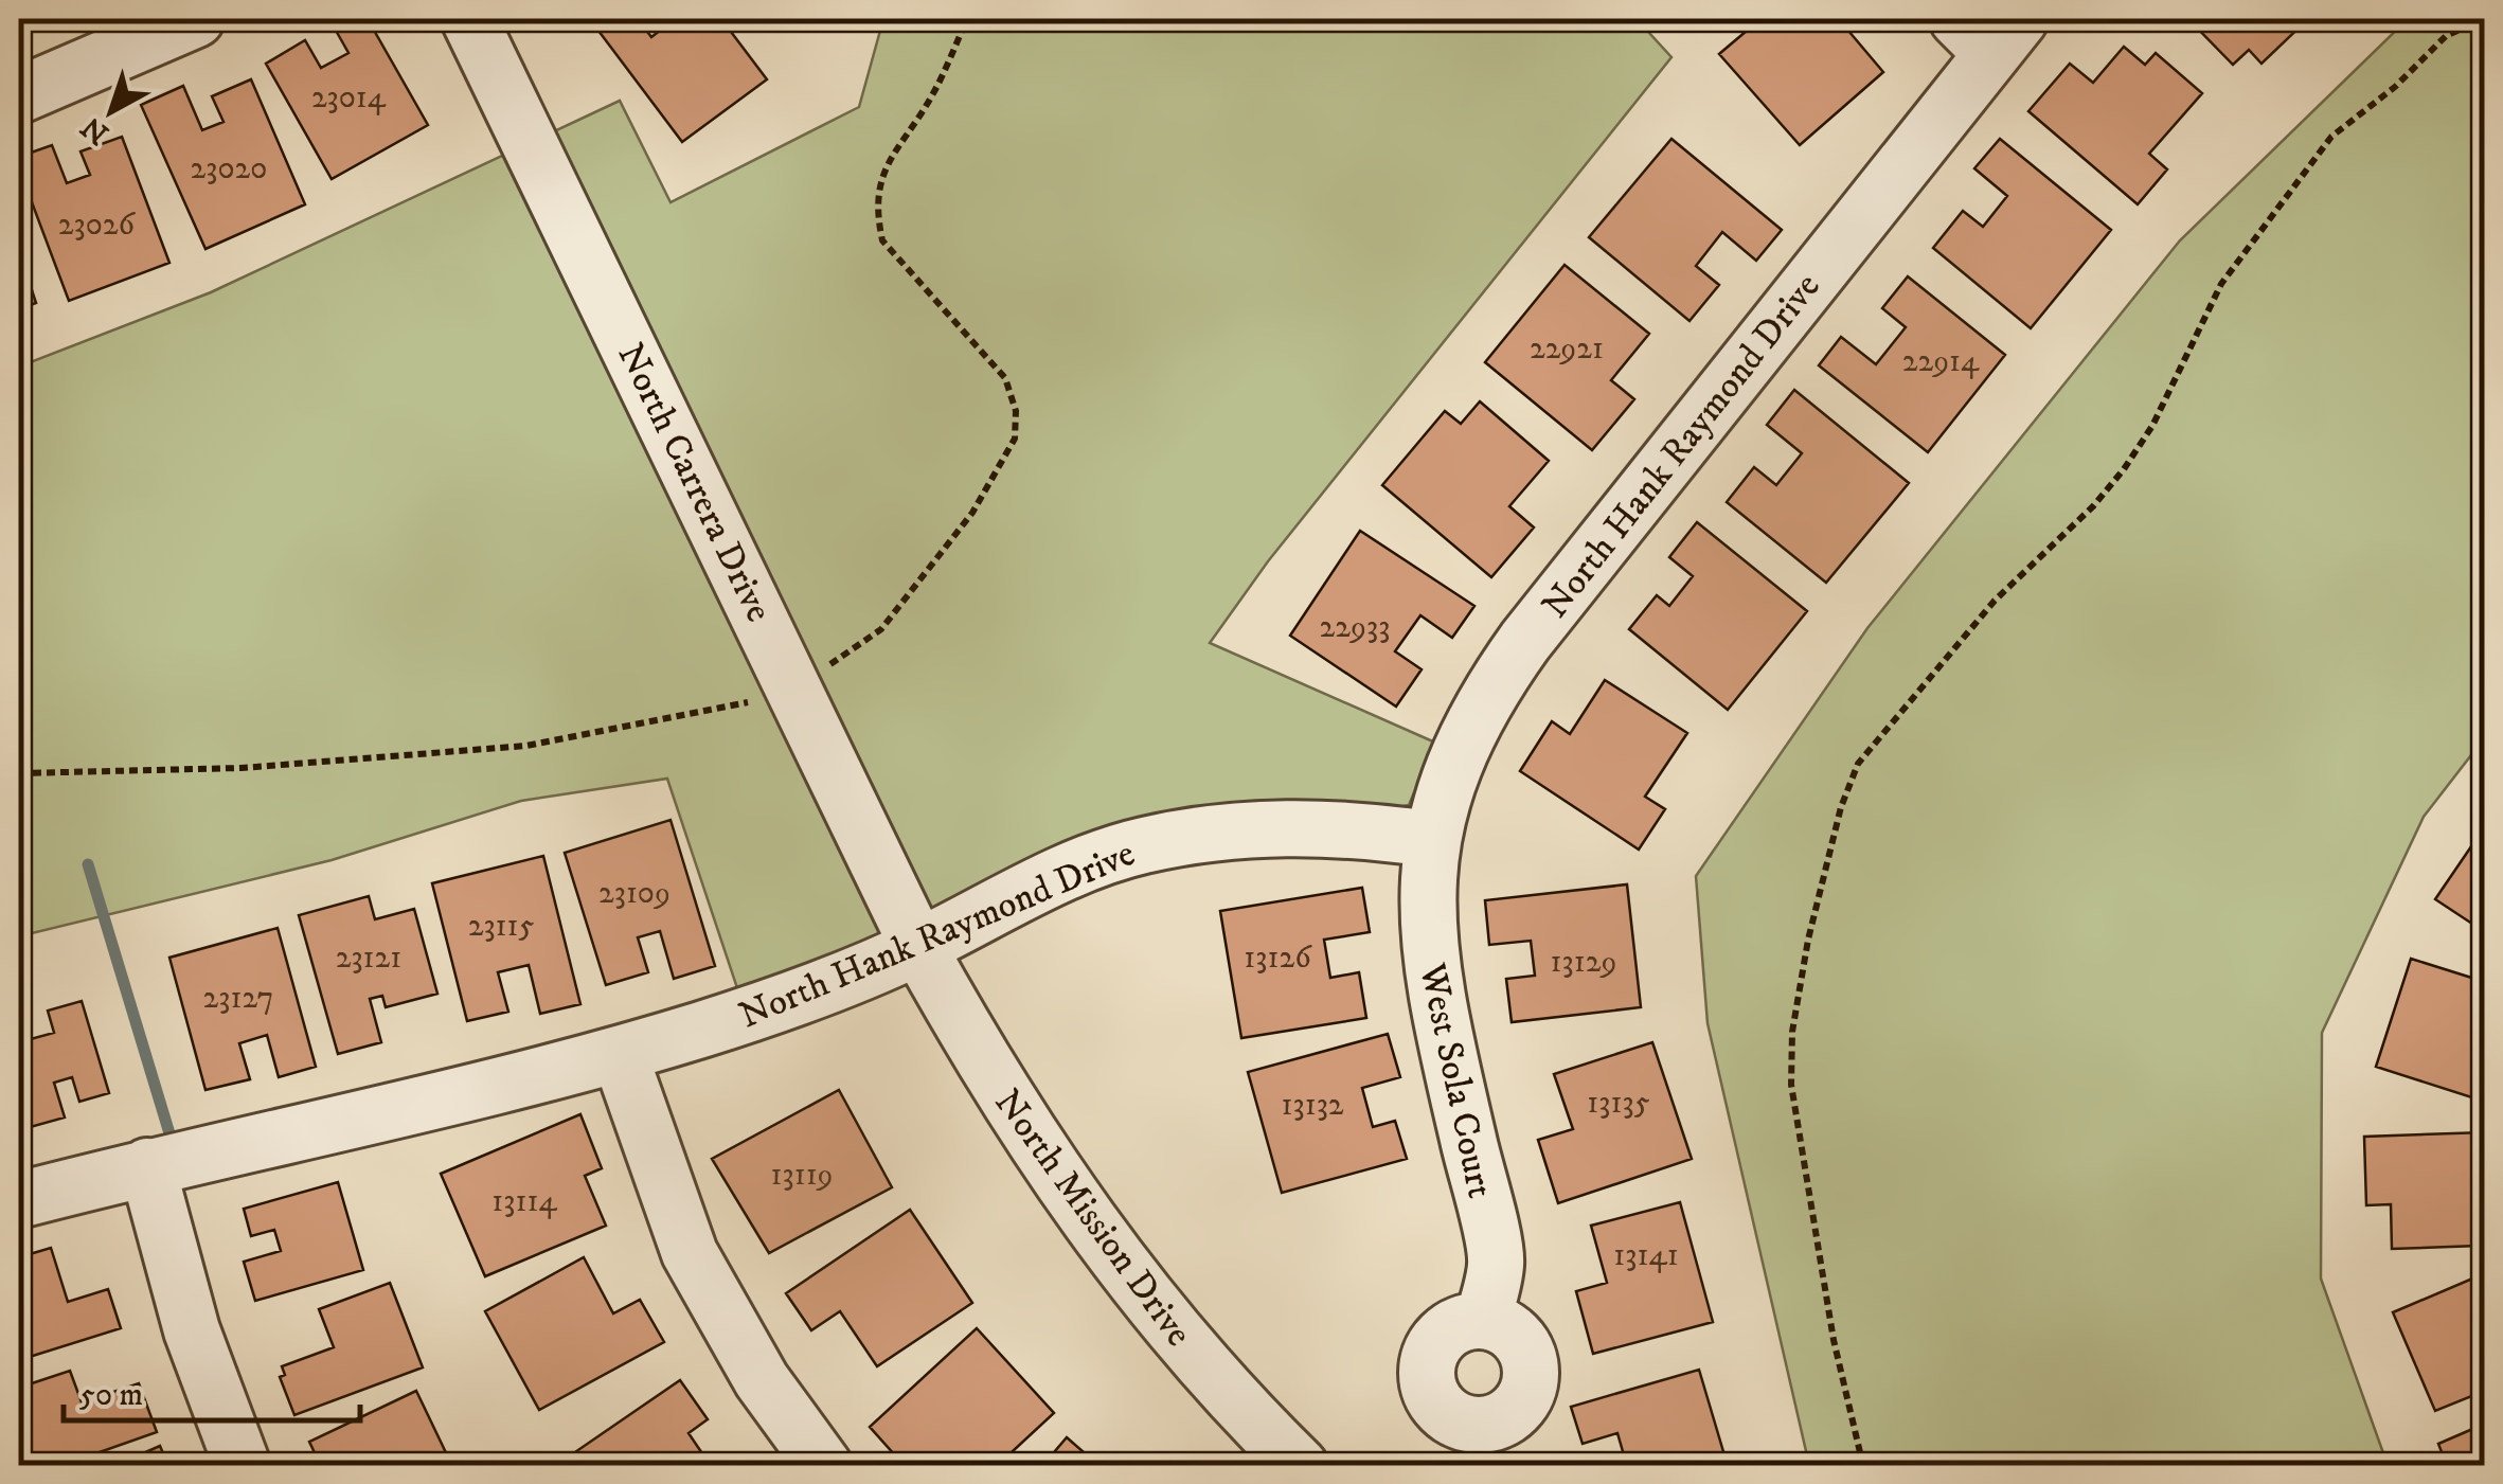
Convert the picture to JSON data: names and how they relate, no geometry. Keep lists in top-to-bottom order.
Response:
{
  "streets": {
    "street": [
      "North Hank Raymond Drive",
      "North Carrera Drive",
      "West Sola Court",
      "North Mission Drive"
    ]
  },
  "crossings": [
    ["North Hank Raymond Drive", "North Carrera Drive"],
    ["North Hank Raymond Drive", "West Sola Court"],
    ["North Hank Raymond Drive", "North Mission Drive"],
    ["North Carrera Drive", "North Mission Drive"]
  ],
  "house_numbers": [
    "23014",
    "23020",
    "23026",
    "22921",
    "22914",
    "22933",
    "23109",
    "23115",
    "23121",
    "13126",
    "13129",
    "23127",
    "13135",
    "13132",
    "13119",
    "13114",
    "13141"
  ],
  "scale_bar": "50 m",
  "north": "bottom left"
}
